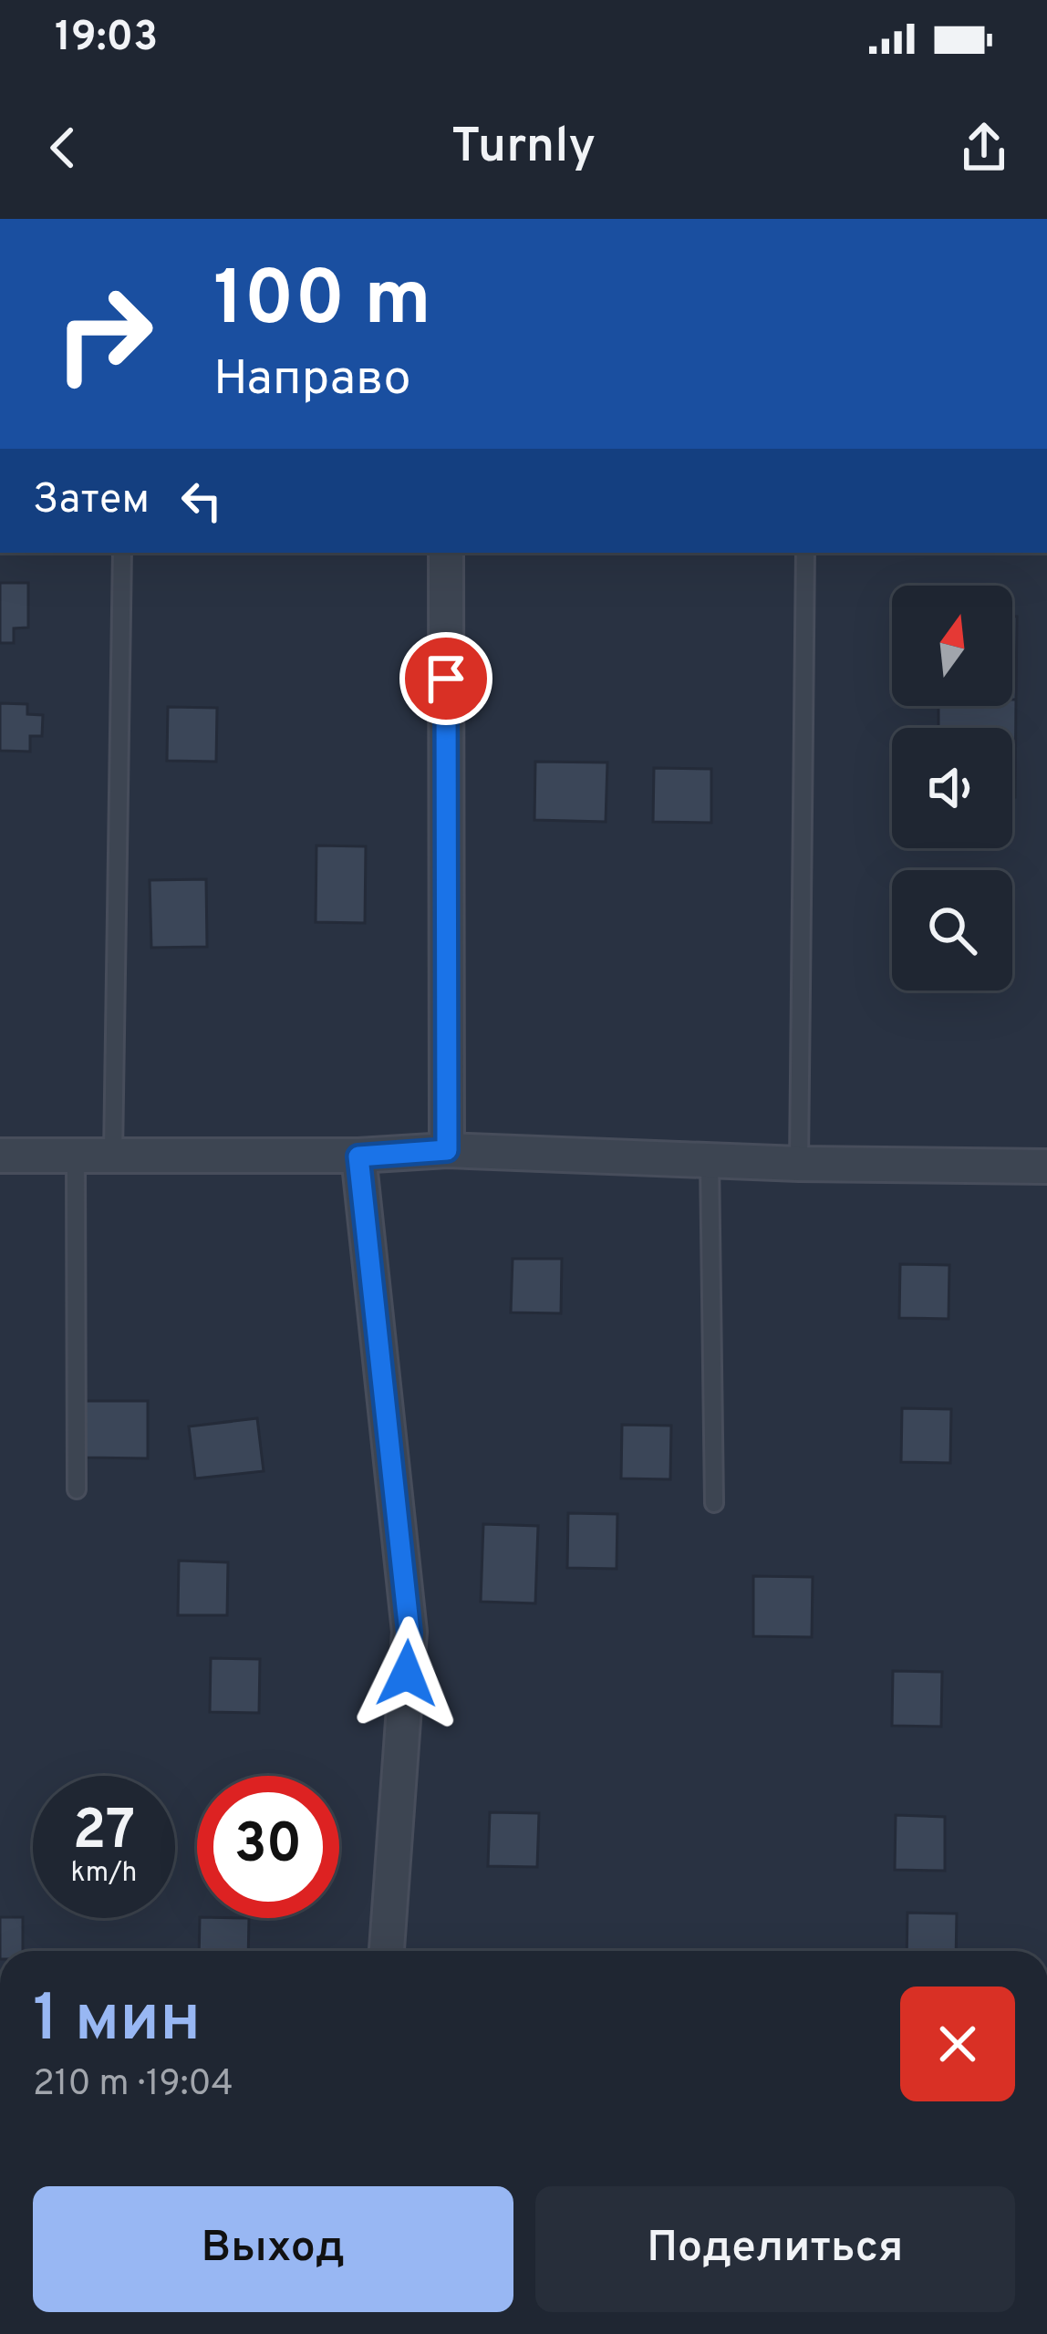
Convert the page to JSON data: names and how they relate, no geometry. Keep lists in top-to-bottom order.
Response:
{
  "north": "top",
  "page": {
    "status": "19:03",
    "header": "Turnly",
    "turn": ["100 m", "Направо"],
    "then": "Затем",
    "speed": "27 km/h",
    "limit": "30",
    "heading": ["1 мин", "210 m · 19:04"],
    "buttons": ["Выход", "Поделиться"]
  }
}
